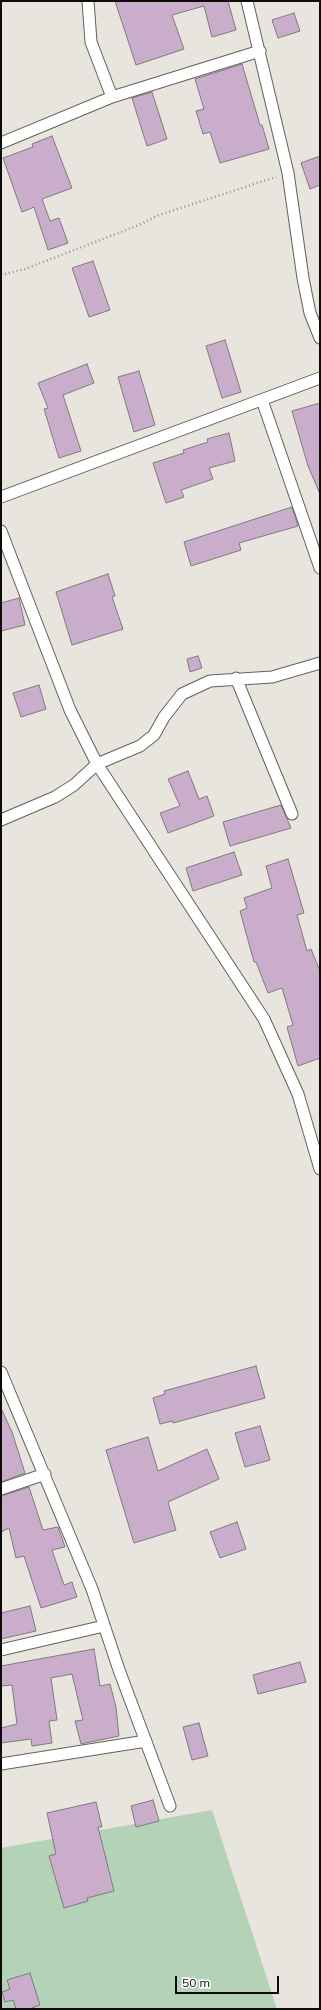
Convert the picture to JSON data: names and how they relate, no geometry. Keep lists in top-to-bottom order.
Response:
{
  "scale_bar": "50 m"
}
